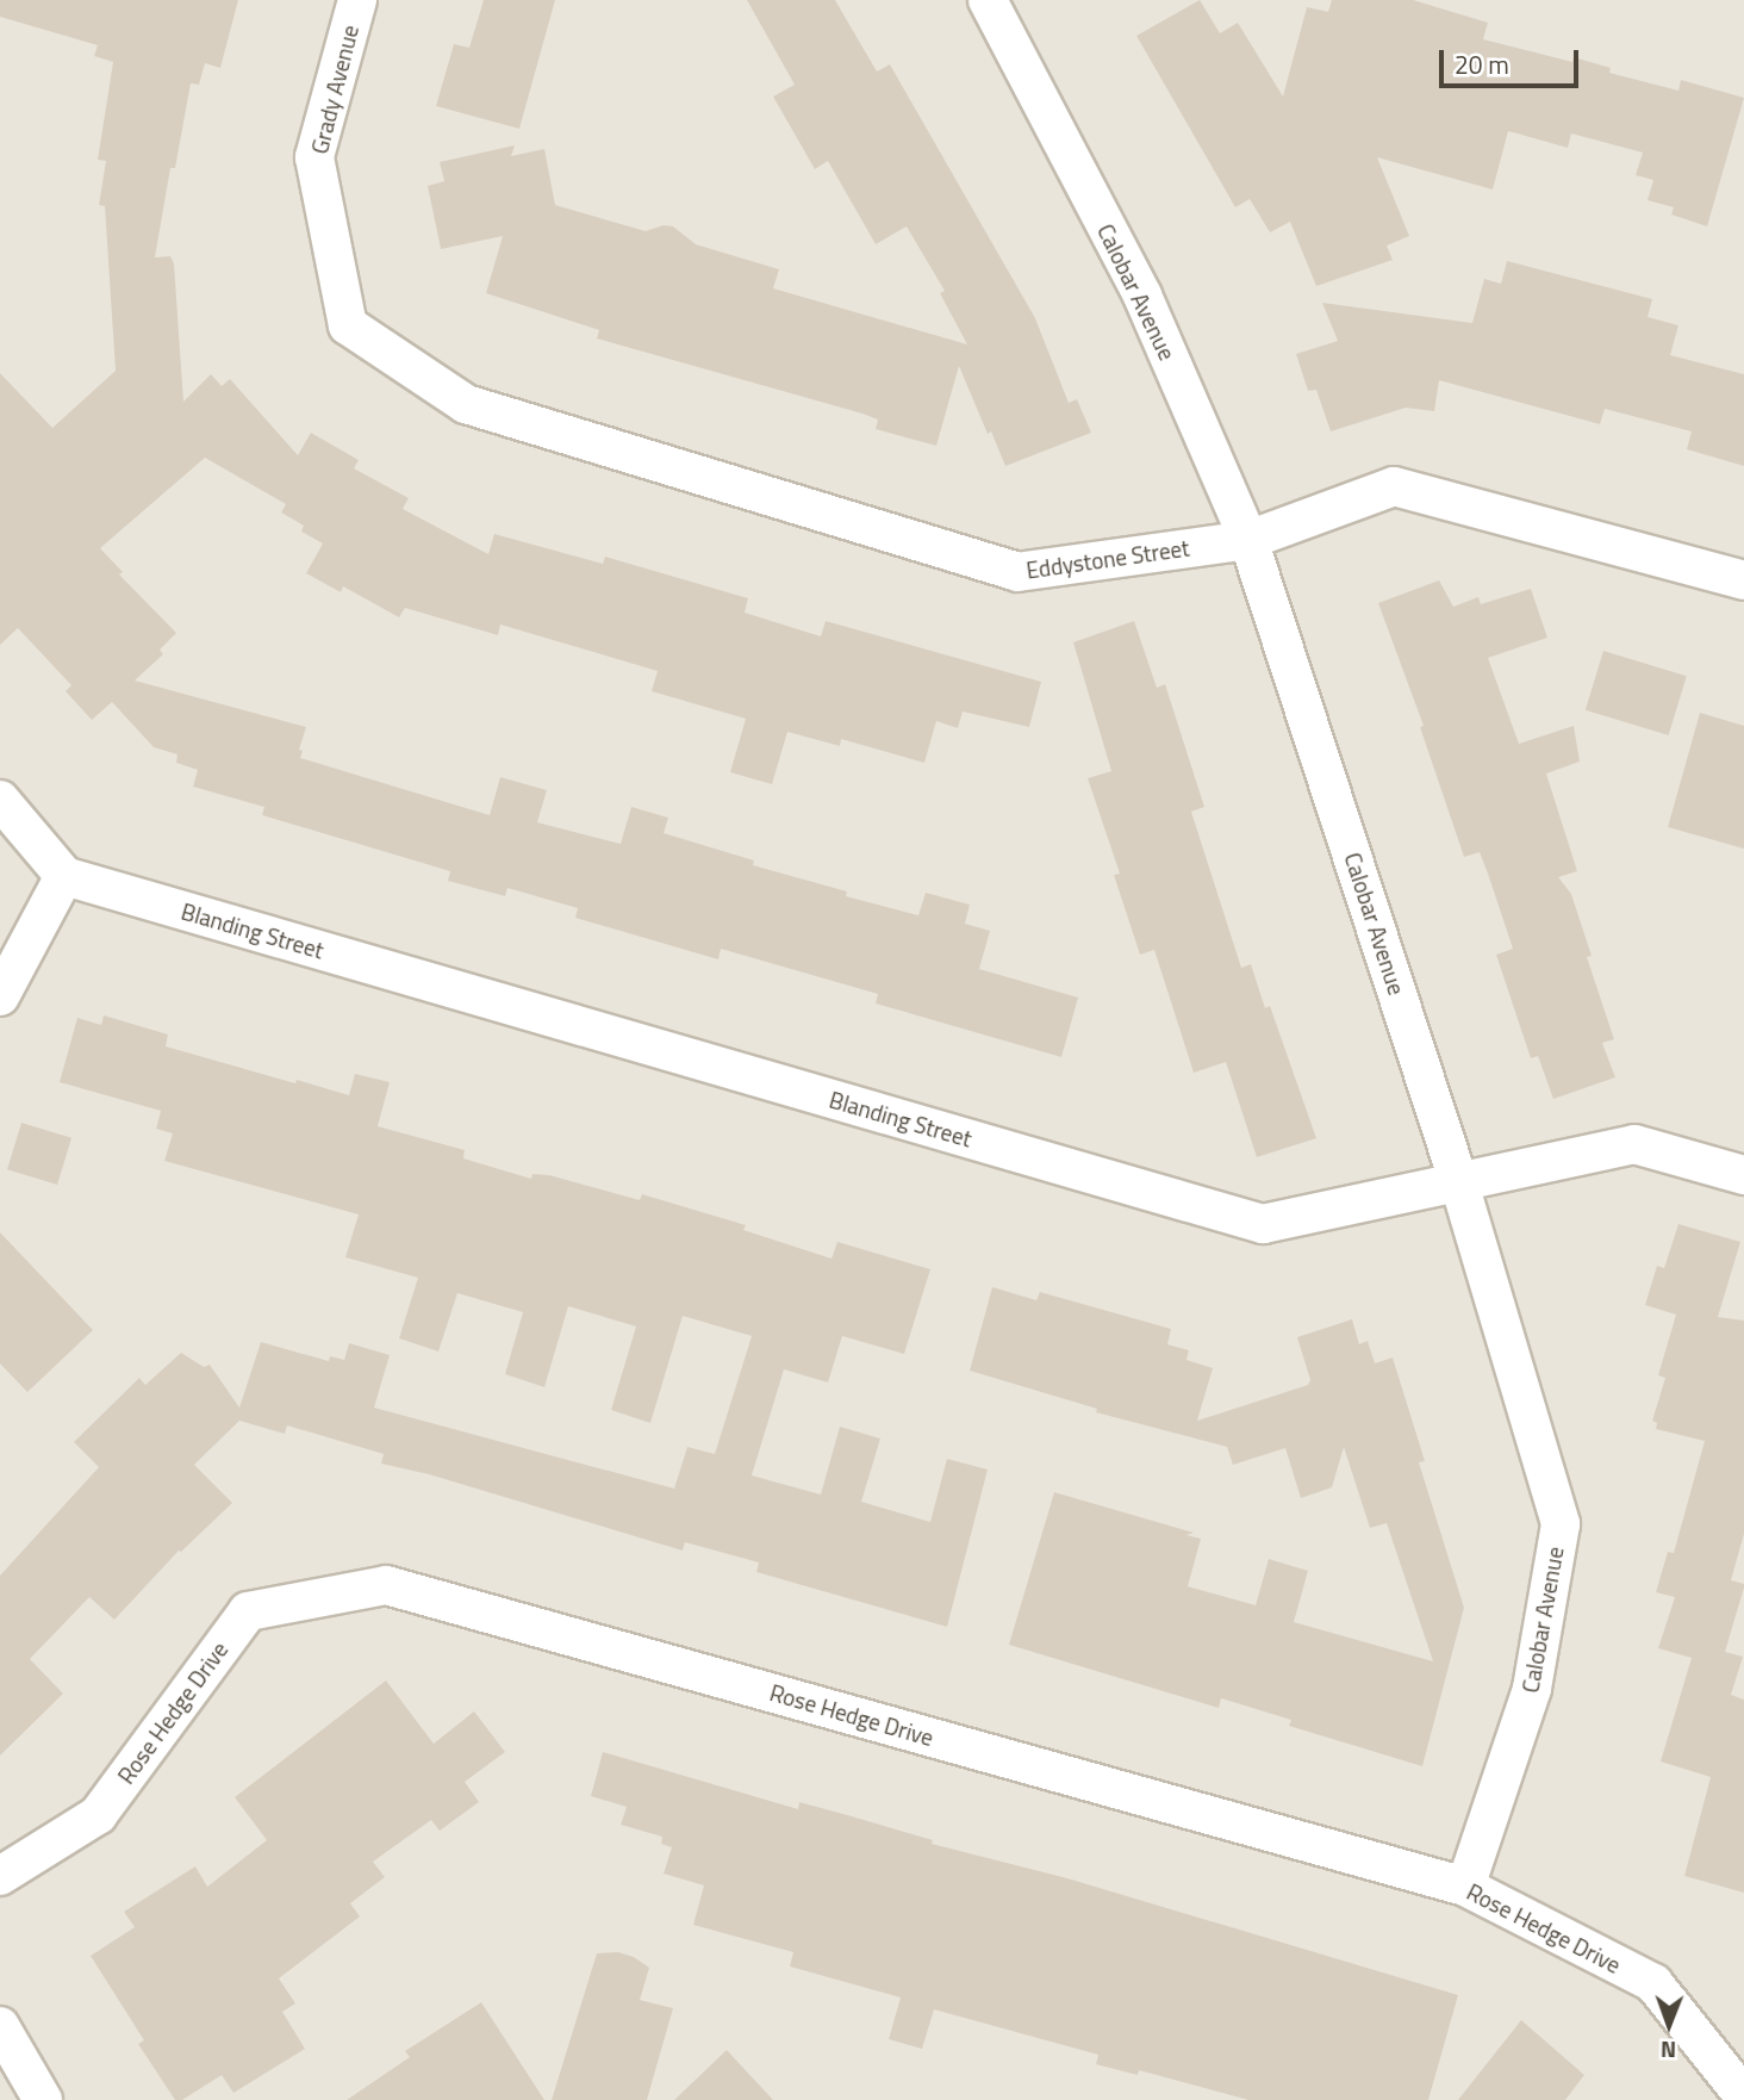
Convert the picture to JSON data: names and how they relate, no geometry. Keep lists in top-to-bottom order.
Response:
{
  "streets": {
    "street": [
      "Grady Avenue",
      "Calobar Avenue",
      "Eddystone Street",
      "Blanding Street",
      "Rose Hedge Drive"
    ]
  },
  "crossings": [
    ["Grady Avenue", "Eddystone Street"],
    ["Calobar Avenue", "Eddystone Street"],
    ["Calobar Avenue", "Blanding Street"],
    ["Calobar Avenue", "Rose Hedge Drive"]
  ],
  "scale_bar": "20 m",
  "north": "bottom"
}
